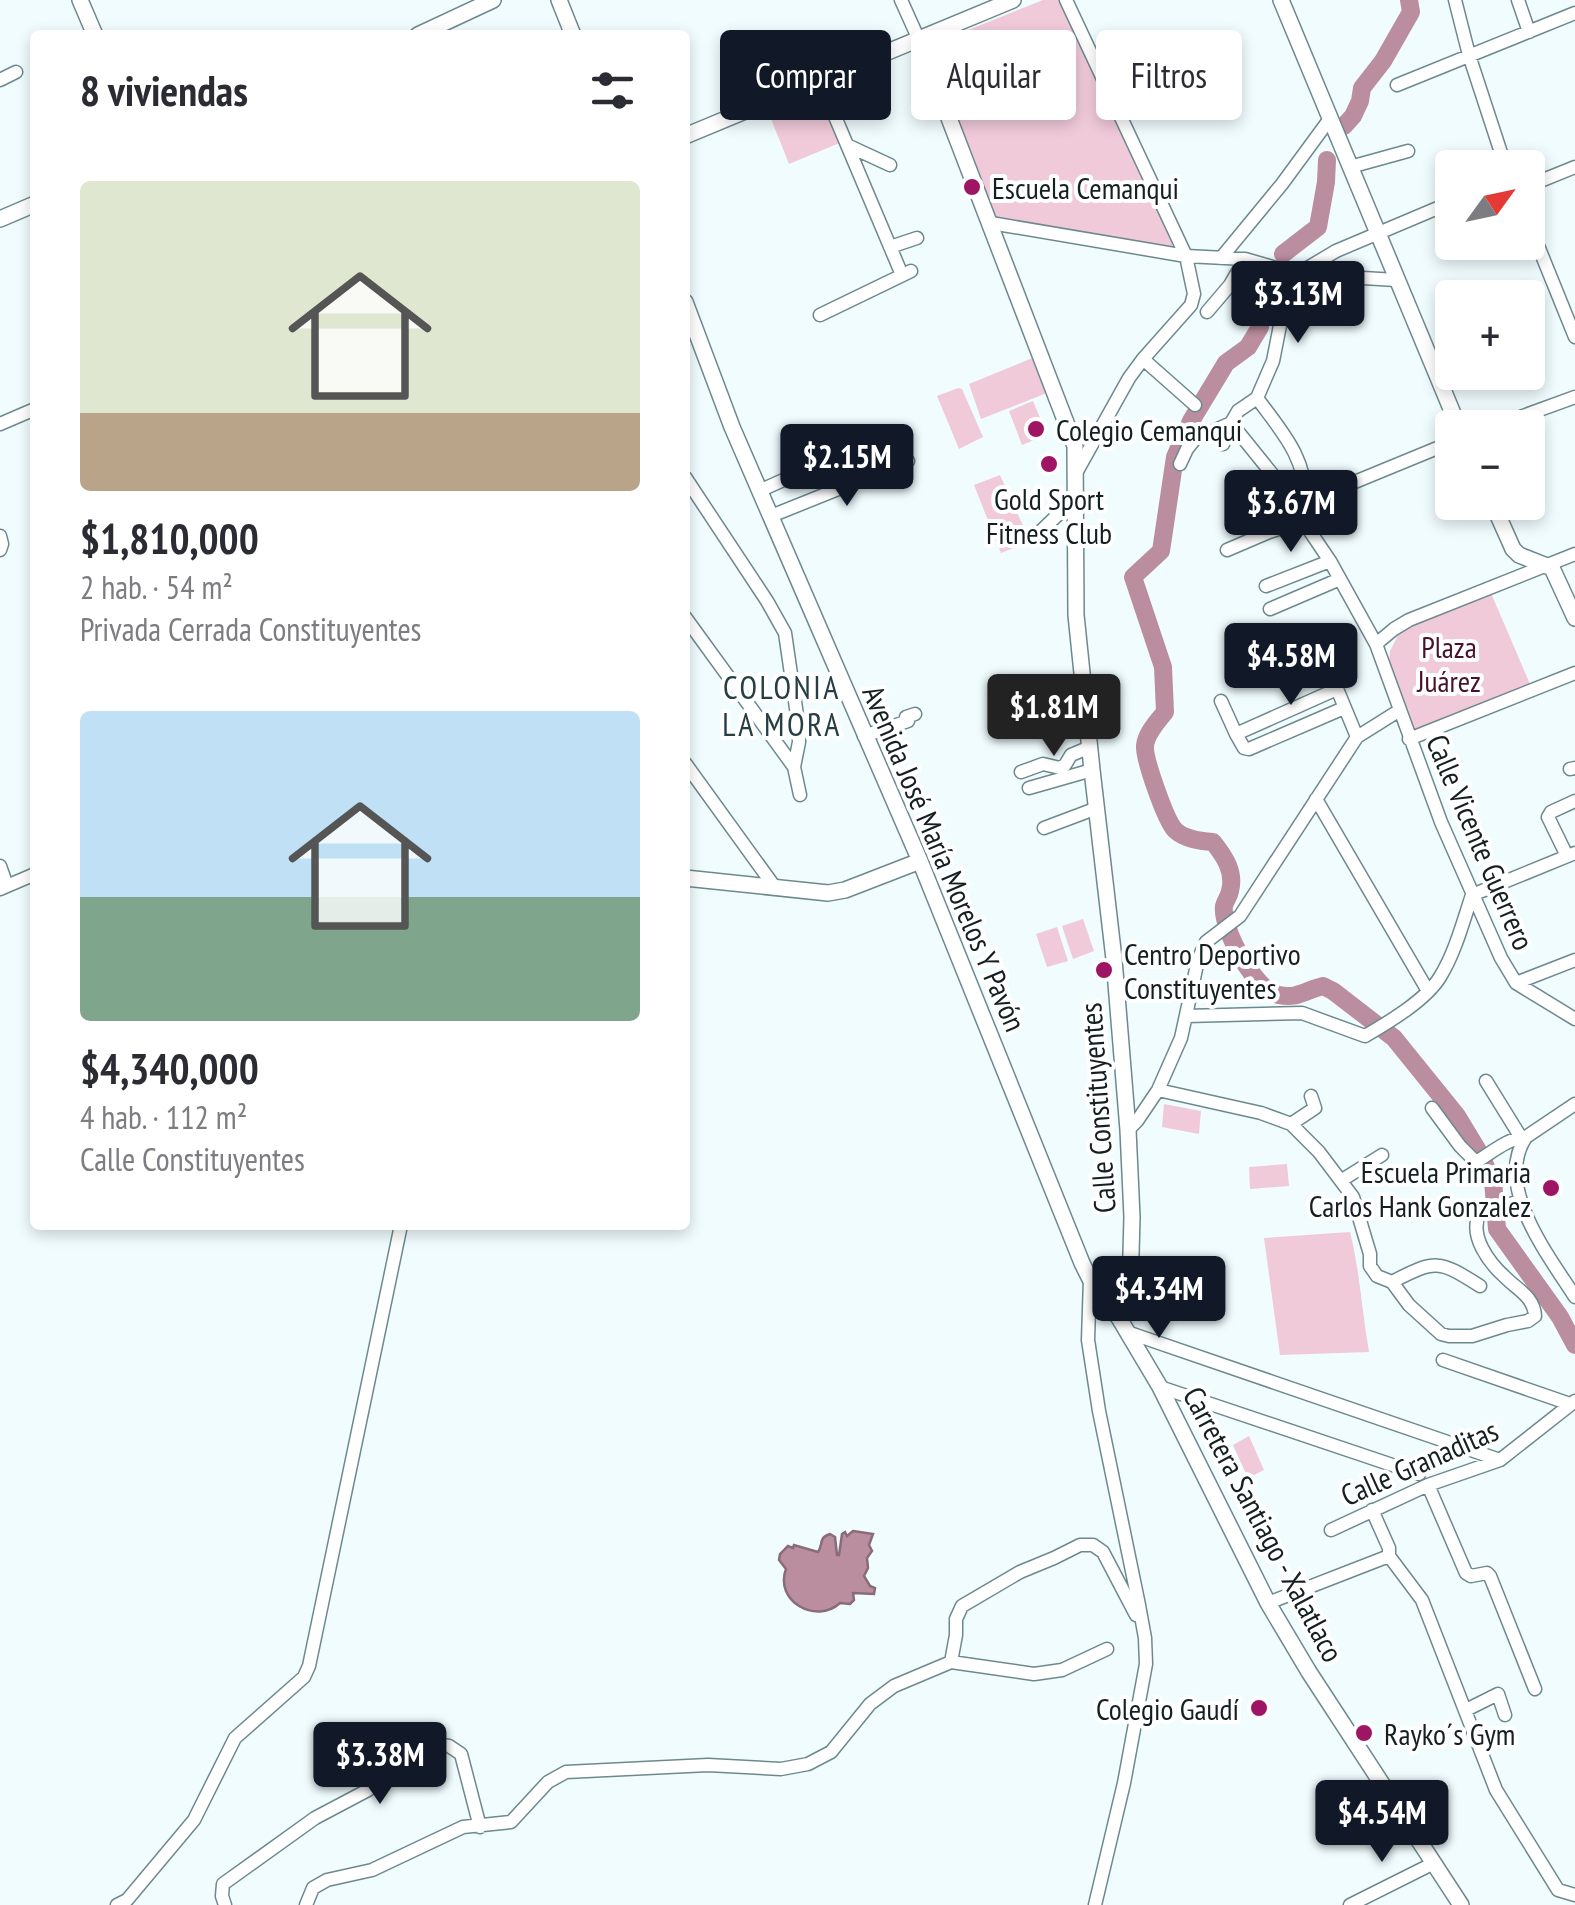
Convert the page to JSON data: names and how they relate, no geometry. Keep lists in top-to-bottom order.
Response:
{
  "streets": {
    "main road": ["Avenida José María Morelos Y Pavón", "Calle Constituyentes", "Carretera Santiago - Xalatlaco"],
    "street": ["Calle Vicente Guerrero", "Calle Granaditas"]
  },
  "crossings": [
    ["Avenida José María Morelos Y Pavón", "Calle Constituyentes"],
    ["Avenida José María Morelos Y Pavón", "Carretera Santiago - Xalatlaco"],
    ["Calle Constituyentes", "Carretera Santiago - Xalatlaco"]
  ],
  "districts": ["COLONIA LA MORA"],
  "parks": ["Plaza Juárez"],
  "places": [
    "Escuela Cemanqui",
    "Colegio Cemanqui",
    "Gold Sport Fitness Club",
    "Centro Deportivo Constituyentes",
    "Escuela Primaria Carlos Hank Gonzalez",
    "Colegio Gaudí",
    "Rayko´s Gym"
  ],
  "north": "top right",
  "page": {
    "chip": ["Comprar", "Alquilar", "Filtros"],
    "heading": "8 viviendas",
    "map_buttons": ["+", "−"],
    "list": [
      {
        "name": "$1,810,000",
        "note": "2 hab. · 54 m² · Privada Cerrada Constituyentes"
      },
      {
        "name": "$4,340,000",
        "note": "4 hab. · 112 m² · Calle Constituyentes"
      }
    ],
    "price": [
      "$3.13M",
      "$2.15M",
      "$3.67M",
      "$4.58M",
      "$1.81M",
      "$4.34M",
      "$3.38M",
      "$4.54M"
    ]
  }
}
